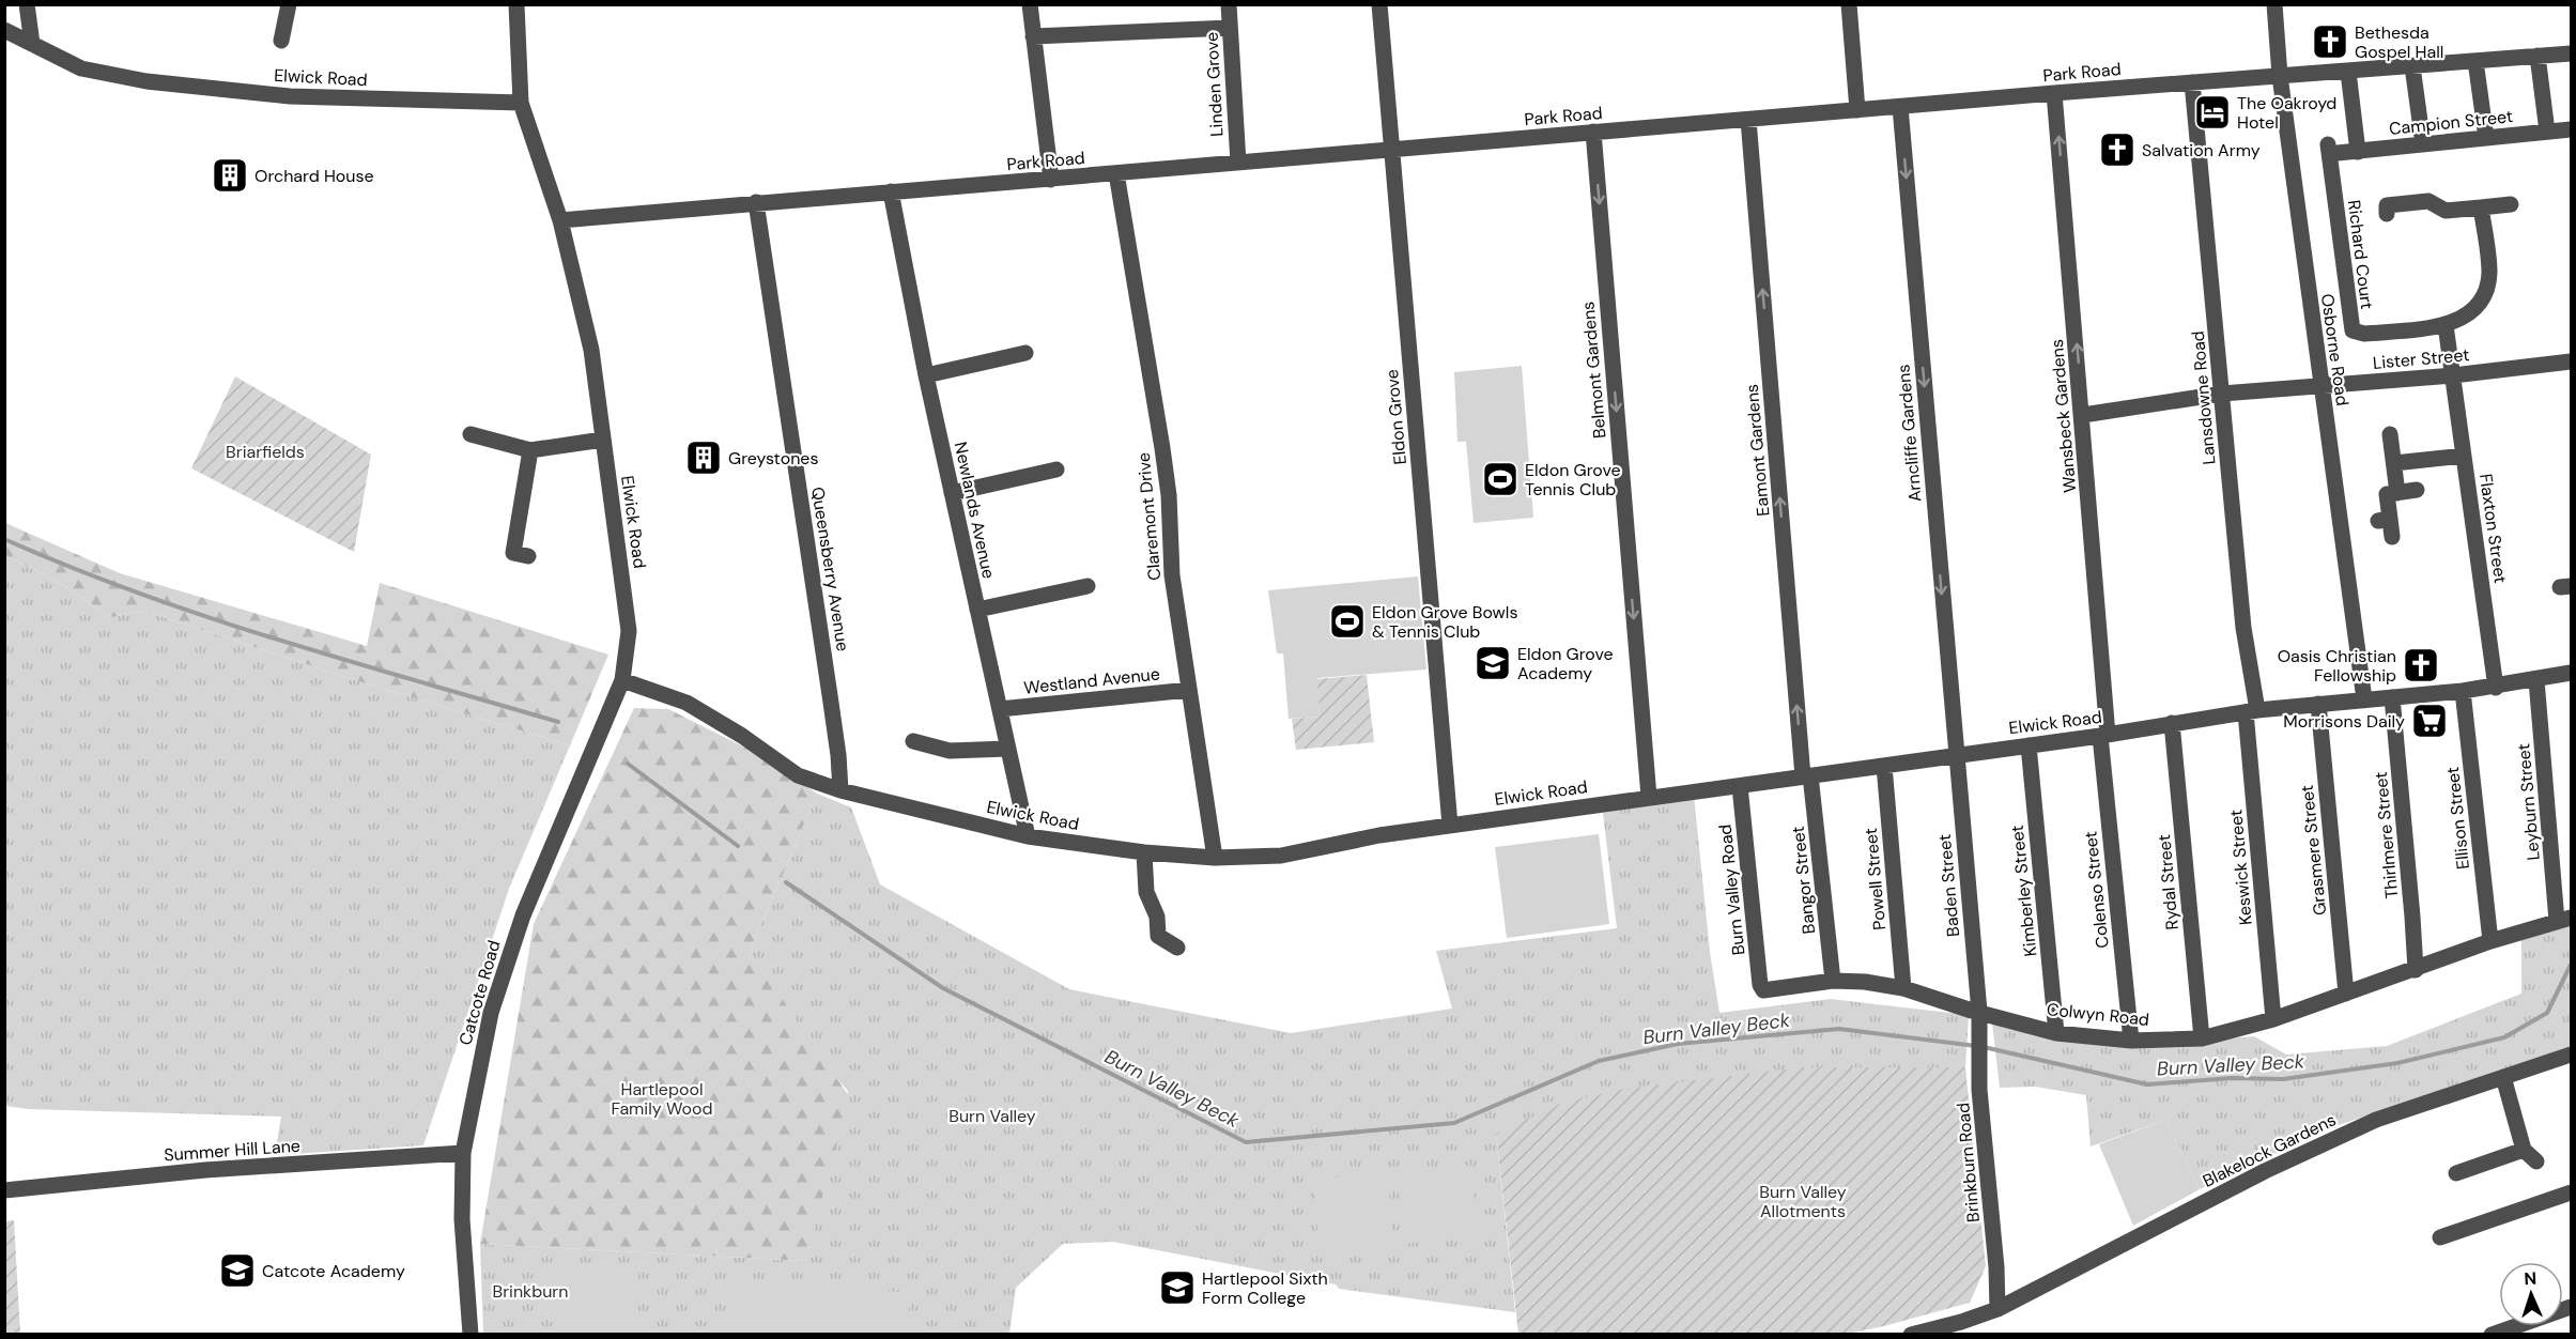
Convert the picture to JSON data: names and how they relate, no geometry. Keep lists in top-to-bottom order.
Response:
{
  "streets": {
    "street": [
      "Park Road",
      "Elwick Road",
      "Linden Grove",
      "Campion Street",
      "Richard Court",
      "Osborne Road",
      "Lister Street",
      "Belmont Gardens",
      "Lansdowne Road",
      "Wansbeck Gardens",
      "Eldon Grove",
      "Arncliffe Gardens",
      "Eamont Gardens",
      "Newlands Avenue",
      "Claremont Drive",
      "Flaxton Street",
      "Queensberry Avenue",
      "Westland Avenue",
      "Leyburn Street",
      "Ellison Street",
      "Thirlmere Street",
      "Grasmere Street",
      "Keswick Street",
      "Powell Street",
      "Bangor Street",
      "Rydal Street",
      "Baden Street",
      "Burn Valley Road",
      "Colenso Street",
      "Kimberley Street",
      "Catcote Road",
      "Colwyn Road",
      "Summer Hill Lane",
      "Blakelock Gardens",
      "Brinkburn Road"
    ]
  },
  "crossings": [
    ["Park Road", "Elwick Road"],
    ["Park Road", "Linden Grove"],
    ["Park Road", "Osborne Road"],
    ["Park Road", "Belmont Gardens"],
    ["Park Road", "Lansdowne Road"],
    ["Park Road", "Wansbeck Gardens"],
    ["Park Road", "Eldon Grove"],
    ["Park Road", "Arncliffe Gardens"],
    ["Park Road", "Eamont Gardens"],
    ["Park Road", "Newlands Avenue"],
    ["Park Road", "Claremont Drive"],
    ["Park Road", "Queensberry Avenue"],
    ["Elwick Road", "Osborne Road"],
    ["Elwick Road", "Belmont Gardens"],
    ["Elwick Road", "Lansdowne Road"],
    ["Elwick Road", "Wansbeck Gardens"],
    ["Elwick Road", "Eldon Grove"],
    ["Elwick Road", "Arncliffe Gardens"],
    ["Elwick Road", "Eamont Gardens"],
    ["Elwick Road", "Newlands Avenue"],
    ["Elwick Road", "Claremont Drive"],
    ["Elwick Road", "Flaxton Street"],
    ["Elwick Road", "Queensberry Avenue"],
    ["Elwick Road", "Leyburn Street"],
    ["Elwick Road", "Ellison Street"],
    ["Elwick Road", "Thirlmere Street"],
    ["Elwick Road", "Grasmere Street"],
    ["Elwick Road", "Keswick Street"],
    ["Elwick Road", "Powell Street"],
    ["Elwick Road", "Bangor Street"],
    ["Elwick Road", "Rydal Street"],
    ["Elwick Road", "Baden Street"],
    ["Elwick Road", "Burn Valley Road"],
    ["Elwick Road", "Colenso Street"],
    ["Elwick Road", "Kimberley Street"],
    ["Elwick Road", "Catcote Road"],
    ["Campion Street", "Richard Court"],
    ["Richard Court", "Flaxton Street"],
    ["Osborne Road", "Lister Street"],
    ["Lister Street", "Lansdowne Road"],
    ["Lister Street", "Wansbeck Gardens"],
    ["Lister Street", "Flaxton Street"],
    ["Lansdowne Road", "Keswick Street"],
    ["Wansbeck Gardens", "Colenso Street"],
    ["Arncliffe Gardens", "Baden Street"],
    ["Eamont Gardens", "Bangor Street"],
    ["Newlands Avenue", "Westland Avenue"],
    ["Claremont Drive", "Westland Avenue"],
    ["Leyburn Street", "Colwyn Road"],
    ["Ellison Street", "Colwyn Road"],
    ["Thirlmere Street", "Colwyn Road"],
    ["Grasmere Street", "Colwyn Road"],
    ["Keswick Street", "Colwyn Road"],
    ["Powell Street", "Colwyn Road"],
    ["Bangor Street", "Colwyn Road"],
    ["Rydal Street", "Colwyn Road"],
    ["Baden Street", "Colwyn Road"],
    ["Baden Street", "Brinkburn Road"],
    ["Burn Valley Road", "Colwyn Road"],
    ["Colenso Street", "Colwyn Road"],
    ["Kimberley Street", "Colwyn Road"],
    ["Catcote Road", "Summer Hill Lane"],
    ["Colwyn Road", "Brinkburn Road"],
    ["Blakelock Gardens", "Brinkburn Road"]
  ],
  "one_way": [
    "Belmont Gardens",
    "Wansbeck Gardens",
    "Arncliffe Gardens",
    "Eamont Gardens"
  ],
  "water": ["Burn Valley Beck"],
  "parks": [
    "Briarfields",
    "Hartlepool Family Wood",
    "Burn Valley",
    "Burn Valley Allotments",
    "Brinkburn"
  ],
  "places": {
    "church": ["Bethesda Gospel Hall", "Salvation Army", "Oasis Christian Fellowship"],
    "hotel": ["The Oakroyd Hotel"],
    "building": ["Orchard House", "Greystones"],
    "sports": ["Eldon Grove Tennis Club", "Eldon Grove Bowls & Tennis Club"],
    "school or university": ["Eldon Grove Academy", "Catcote Academy", "Hartlepool Sixth Form College"],
    "supermarket": ["Morrisons Daily"]
  },
  "north": "top"
}
